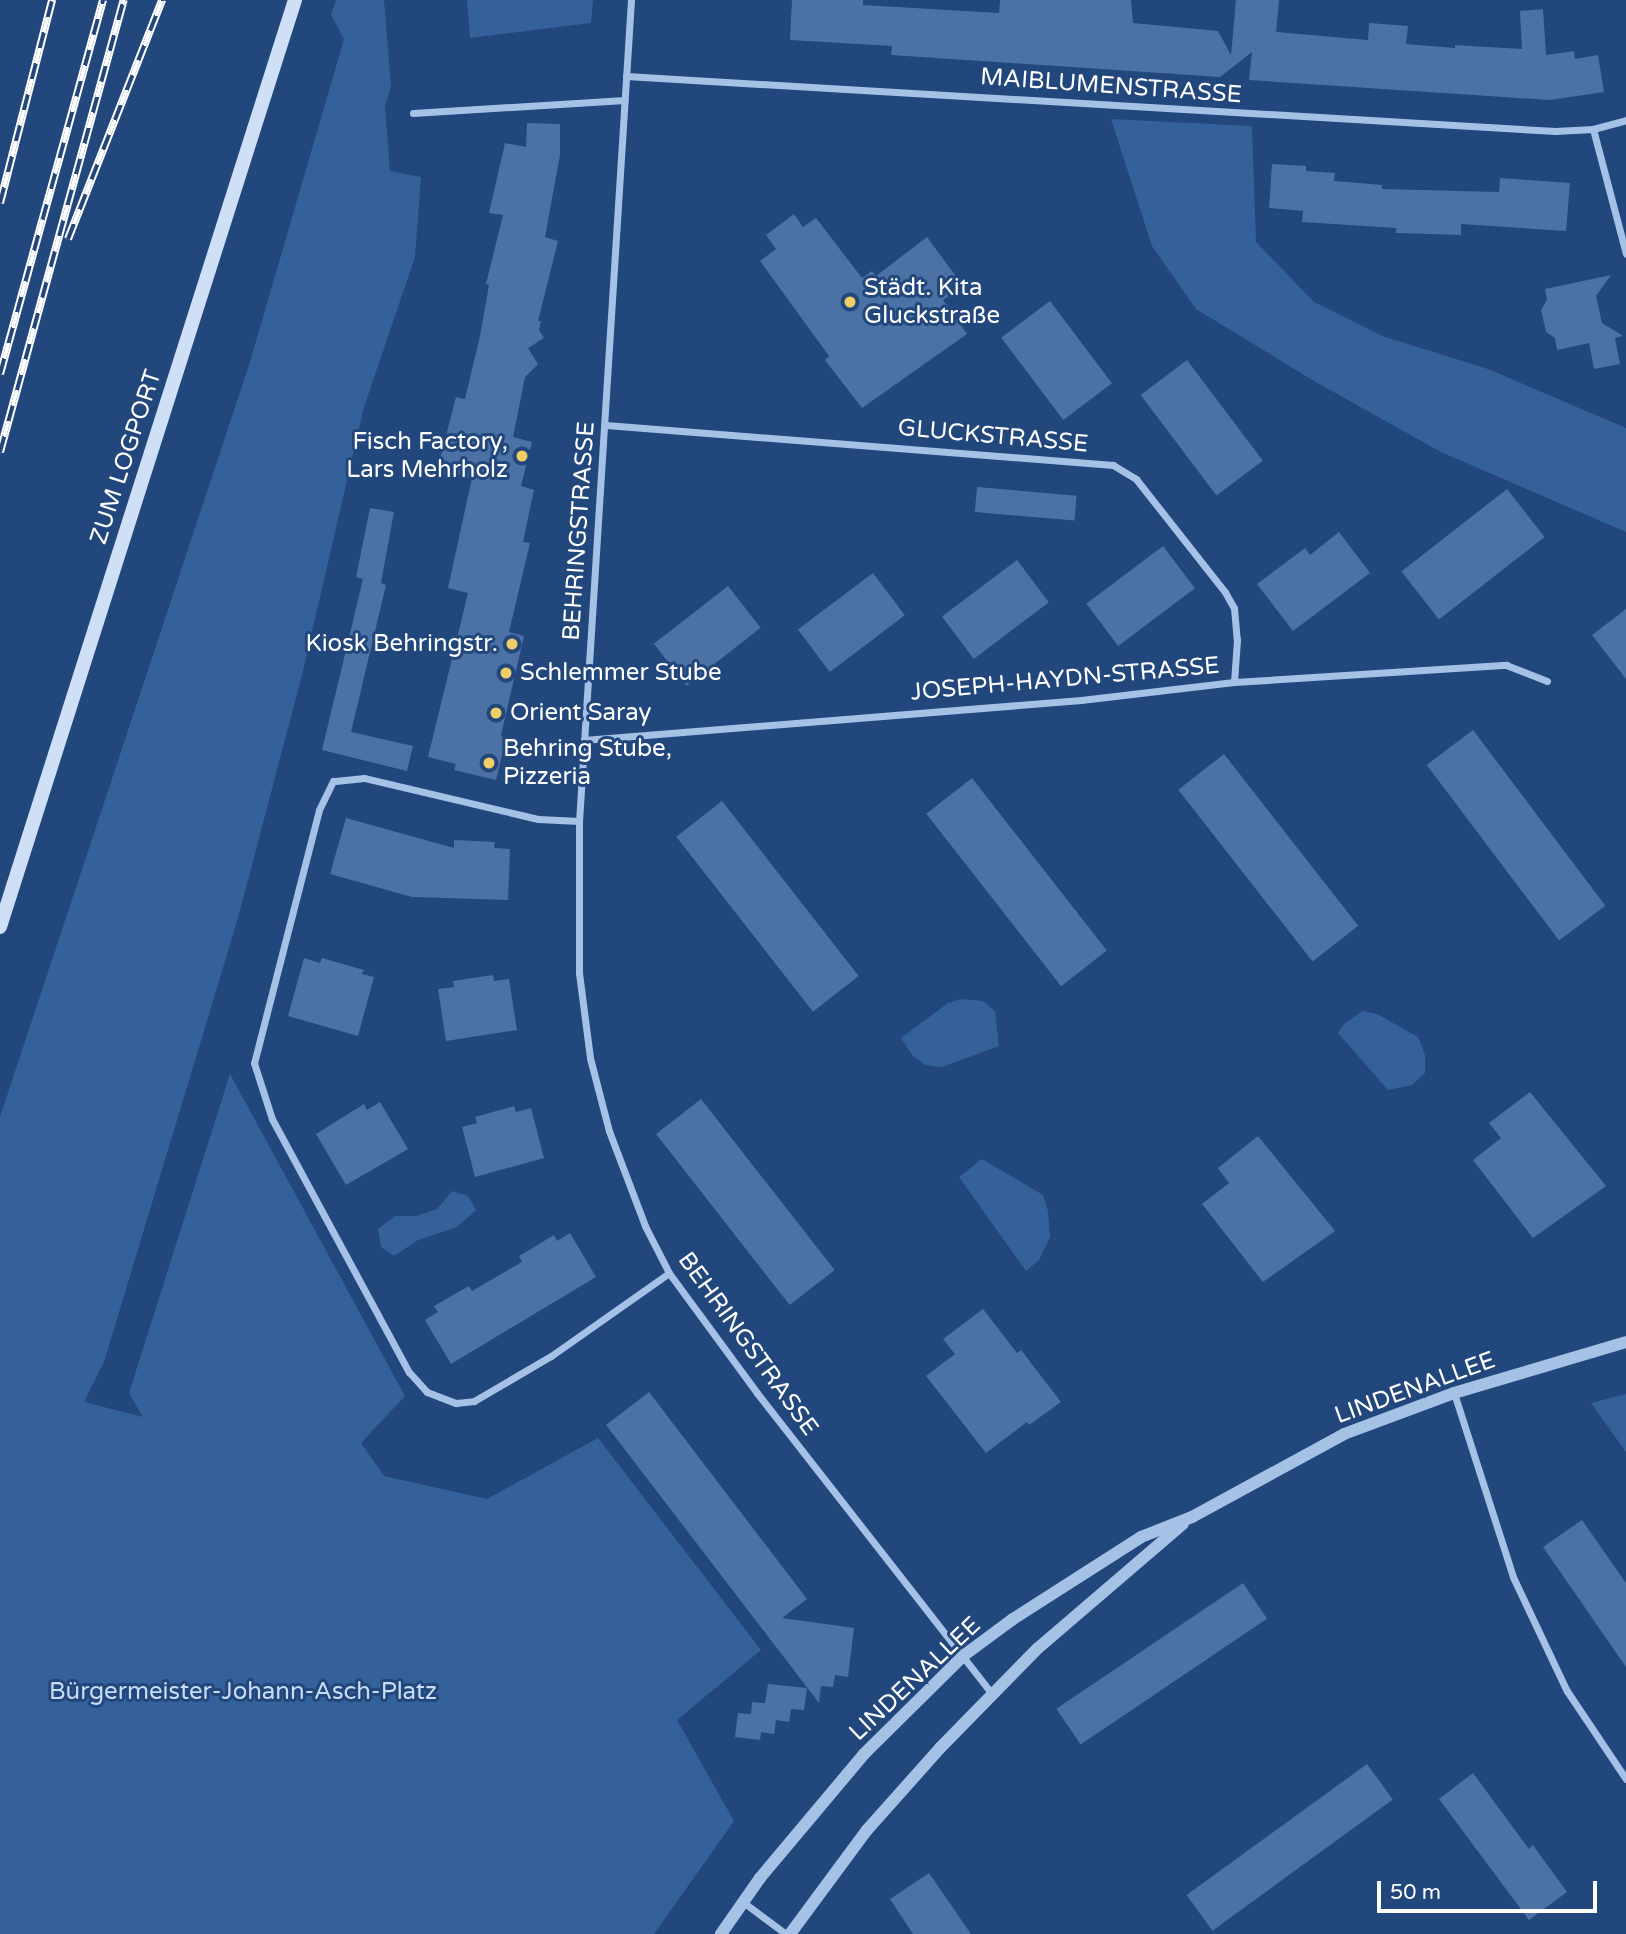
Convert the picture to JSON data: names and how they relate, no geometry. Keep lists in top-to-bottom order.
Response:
{
  "streets": {
    "main road": ["ZUM LOGPORT"],
    "street": [
      "MAIBLUMENSTRASSE",
      "GLUCKSTRASSE",
      "BEHRINGSTRASSE",
      "JOSEPH-HAYDN-STRASSE",
      "LINDENALLEE"
    ]
  },
  "crossings": [
    ["MAIBLUMENSTRASSE", "BEHRINGSTRASSE"],
    ["GLUCKSTRASSE", "BEHRINGSTRASSE"],
    ["GLUCKSTRASSE", "JOSEPH-HAYDN-STRASSE"],
    ["BEHRINGSTRASSE", "JOSEPH-HAYDN-STRASSE"],
    ["BEHRINGSTRASSE", "LINDENALLEE"]
  ],
  "parks": ["Bürgermeister-Johann-Asch-Platz"],
  "places": [
    "Städt. Kita Gluckstraße",
    "Fisch Factory, Lars Mehrholz",
    "Kiosk Behringstr.",
    "Schlemmer Stube",
    "Orient Saray",
    "Behring Stube, Pizzeria"
  ],
  "scale_bar": "50 m"
}
